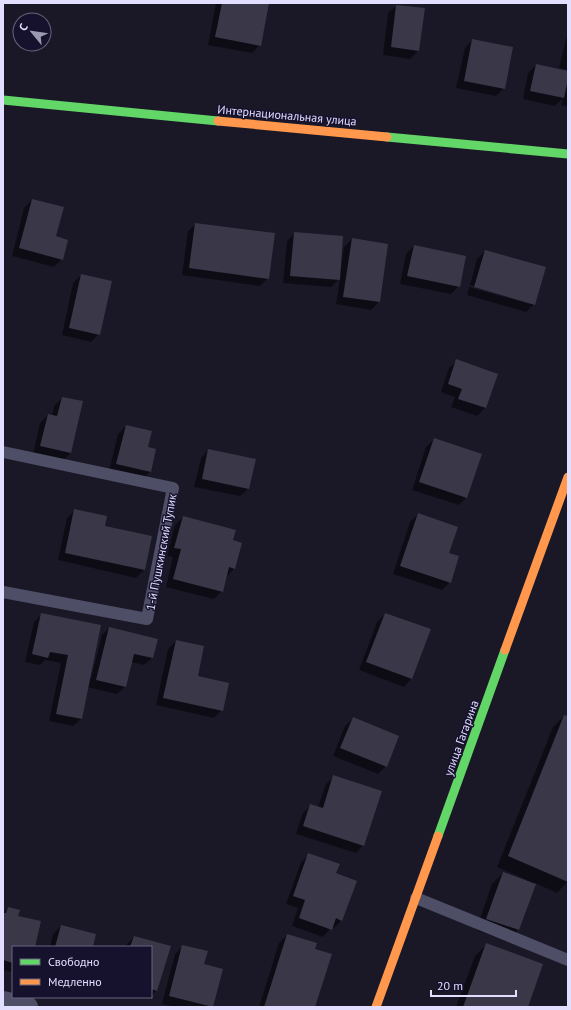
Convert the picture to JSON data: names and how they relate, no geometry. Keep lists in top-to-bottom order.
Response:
{
  "streets": {
    "street": ["Интернациональная улица", "улица Гагарина"],
    "lane": ["1-й Пушкинский Тупик"]
  },
  "legend": ["Свободно", "Медленно"],
  "scale_bar": "20 m",
  "north": "top left"
}
